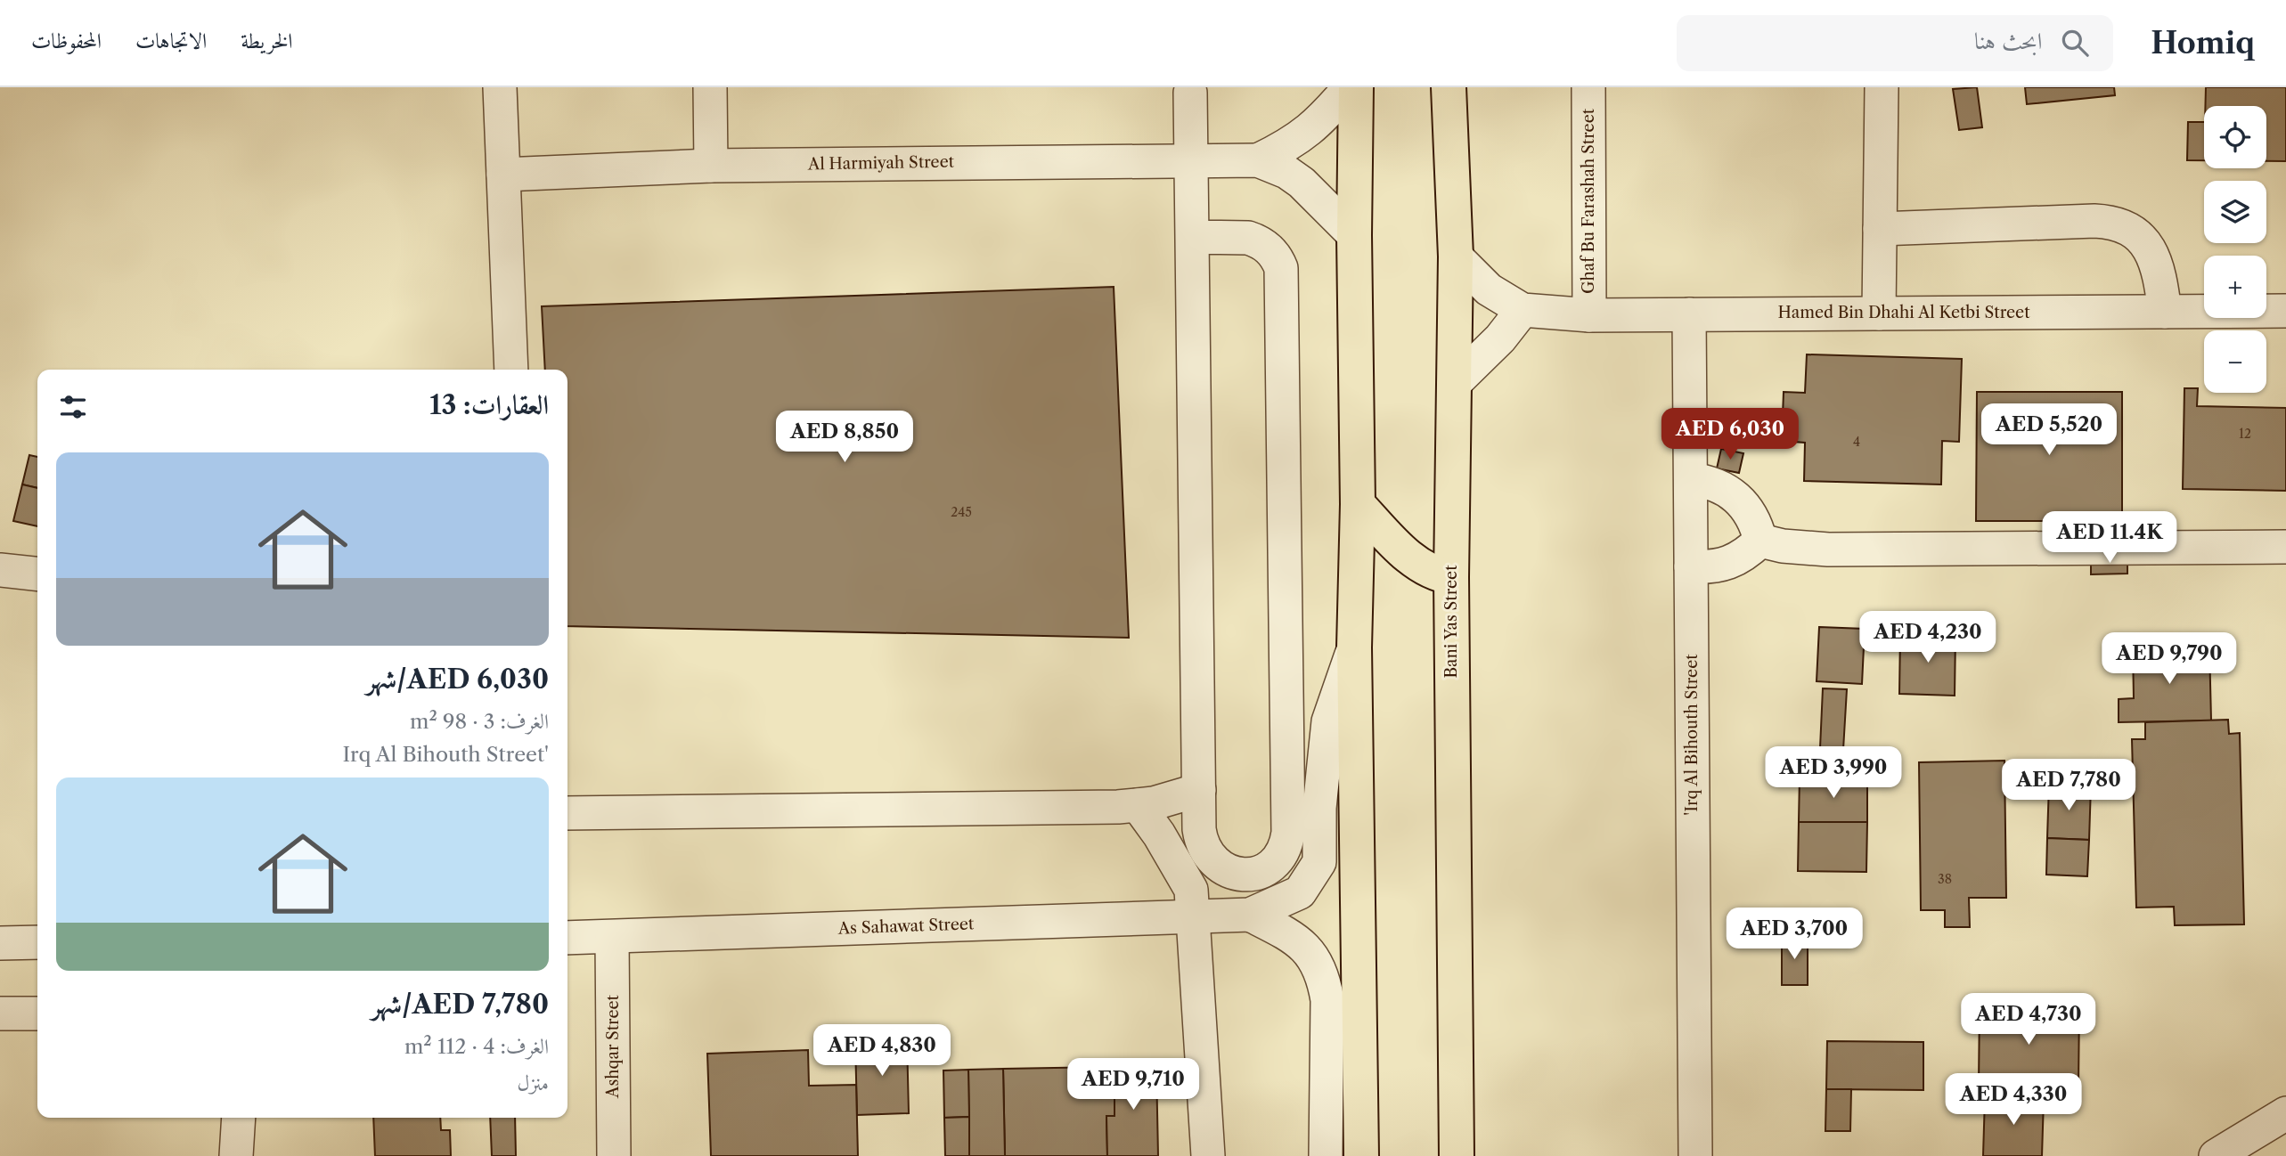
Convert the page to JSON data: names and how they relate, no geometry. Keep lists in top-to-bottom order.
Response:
{
  "streets": {
    "main road": ["Bani Yas Street"],
    "street": [
      "Al Harmiyah Street",
      "Ghaf Bu Farashah Street",
      "Hamed Bin Dhahi Al Ketbi Street",
      "'Irq Al Bihouth Street",
      "As Sahawat Street",
      "Ashqar Street"
    ]
  },
  "crossings": [
    ["Ghaf Bu Farashah Street", "Hamed Bin Dhahi Al Ketbi Street"],
    ["Hamed Bin Dhahi Al Ketbi Street", "Bani Yas Street"],
    ["Hamed Bin Dhahi Al Ketbi Street", "'Irq Al Bihouth Street"],
    ["As Sahawat Street", "Ashqar Street"]
  ],
  "house_numbers": [
    "12",
    "4",
    "245",
    "38"
  ],
  "page": {
    "header": "Homiq",
    "search": "ابحث هنا",
    "nav": ["الخريطة", "الاتجاهات", "المحفوظات"],
    "map_buttons": ["+", "−"],
    "heading": "العقارات: 13",
    "price": [
      "AED 5,520",
      "AED 6,030",
      "AED 8,850",
      "AED 11.4K",
      "AED 4,230",
      "AED 9,790",
      "AED 3,990",
      "AED 7,780",
      "AED 3,700",
      "AED 4,730",
      "AED 4,830",
      "AED 9,710",
      "AED 4,330"
    ],
    "list": [
      {
        "name": "AED 6,030/شهر",
        "note": "الغرف: 3 · 98 m² · 'Irq Al Bihouth Street"
      },
      {
        "name": "AED 7,780/شهر",
        "note": "الغرف: 4 · 112 m² · منزل"
      }
    ]
  }
}
